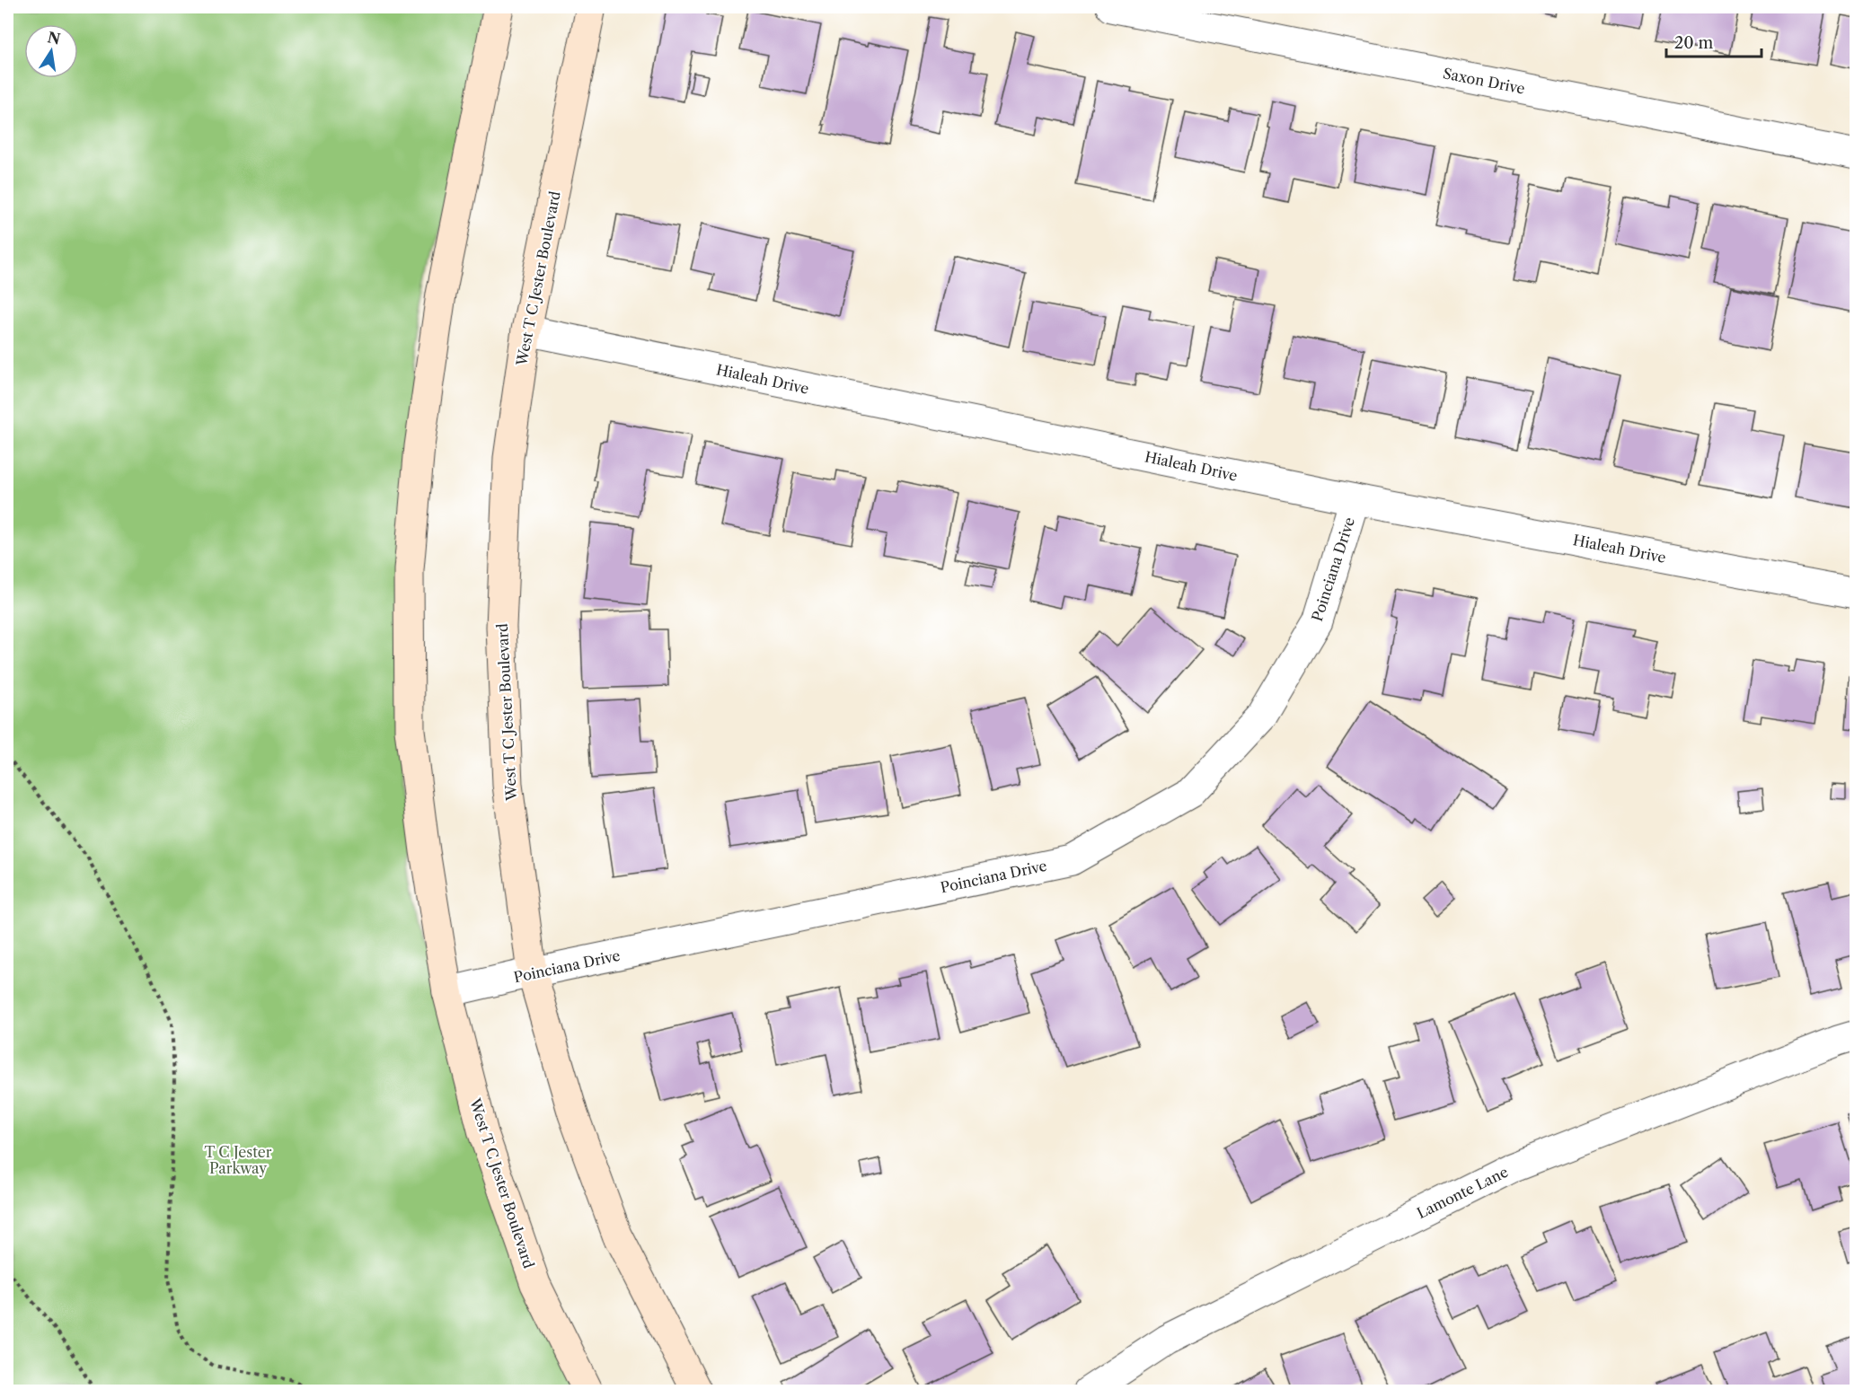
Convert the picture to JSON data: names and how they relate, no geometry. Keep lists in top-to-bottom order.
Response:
{
  "streets": {
    "main road": ["West T C Jester Boulevard"],
    "street": [
      "Saxon Drive",
      "Hialeah Drive",
      "Poinciana Drive",
      "Lamonte Lane"
    ]
  },
  "crossings": [
    ["West T C Jester Boulevard", "Hialeah Drive"],
    ["West T C Jester Boulevard", "Poinciana Drive"],
    ["Hialeah Drive", "Poinciana Drive"]
  ],
  "parks": ["T C Jester Parkway"],
  "scale_bar": "20 m",
  "north": "top"
}
